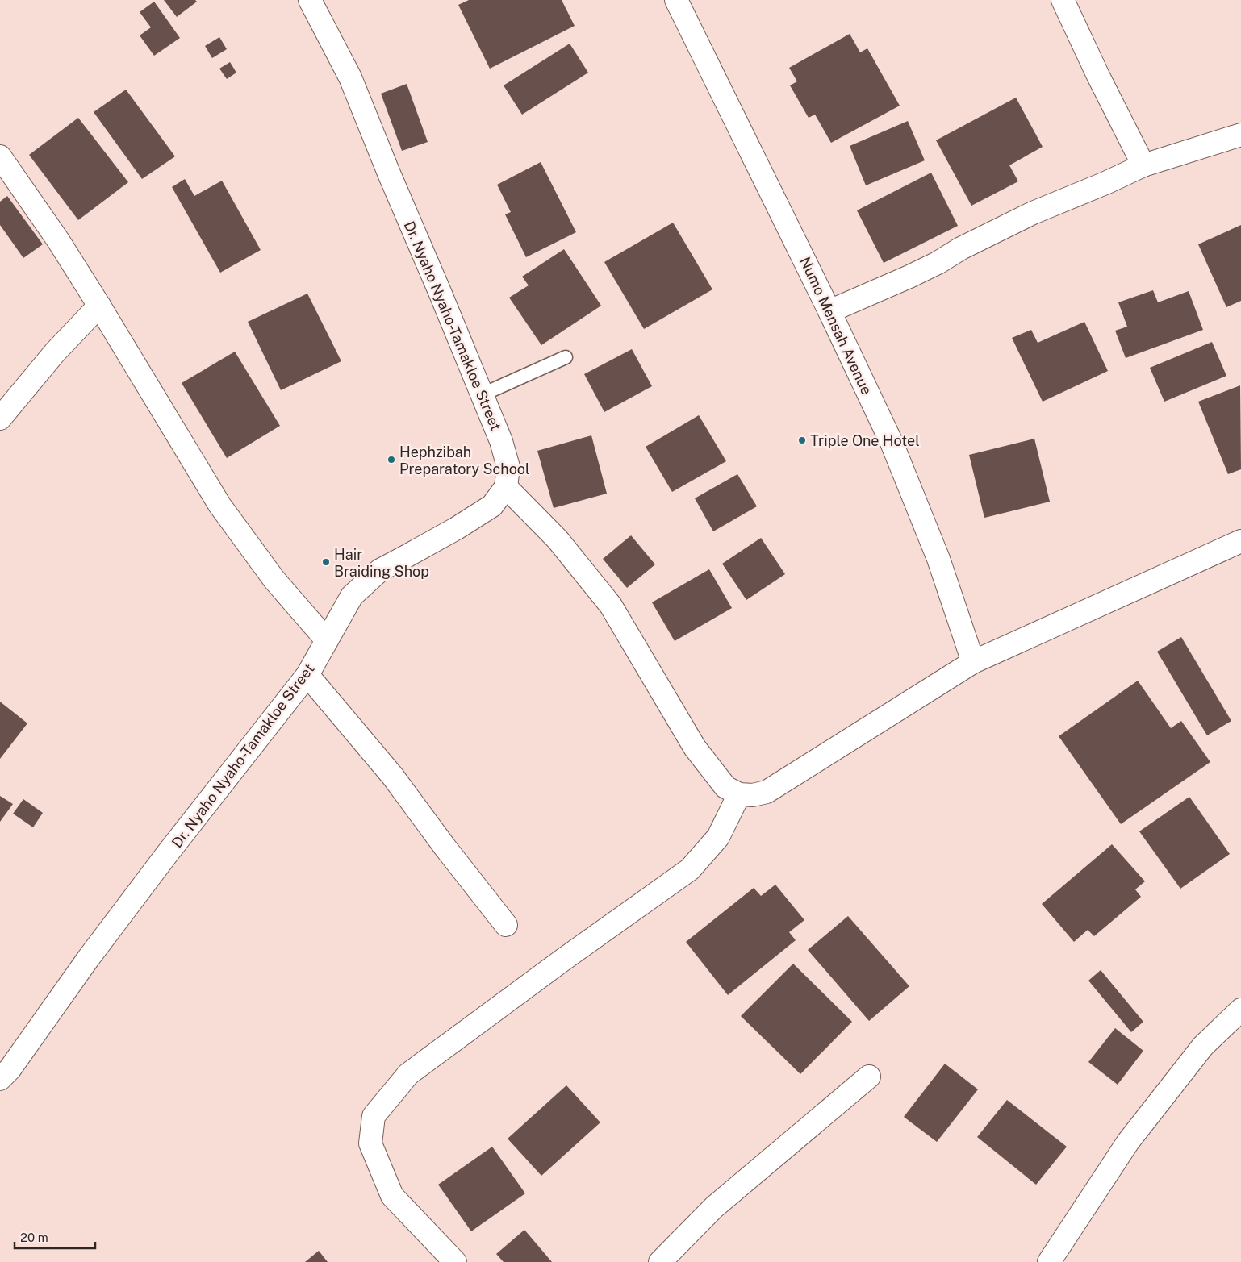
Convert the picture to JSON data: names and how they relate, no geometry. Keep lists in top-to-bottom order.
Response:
{
  "streets": {
    "street": ["Dr. Nyaho Nyaho-Tamakloe Street", "Numo Mensah Avenue"]
  },
  "places": ["Triple One Hotel", "Hephzibah Preparatory School", "Hair Braiding Shop"],
  "scale_bar": "20 m"
}
